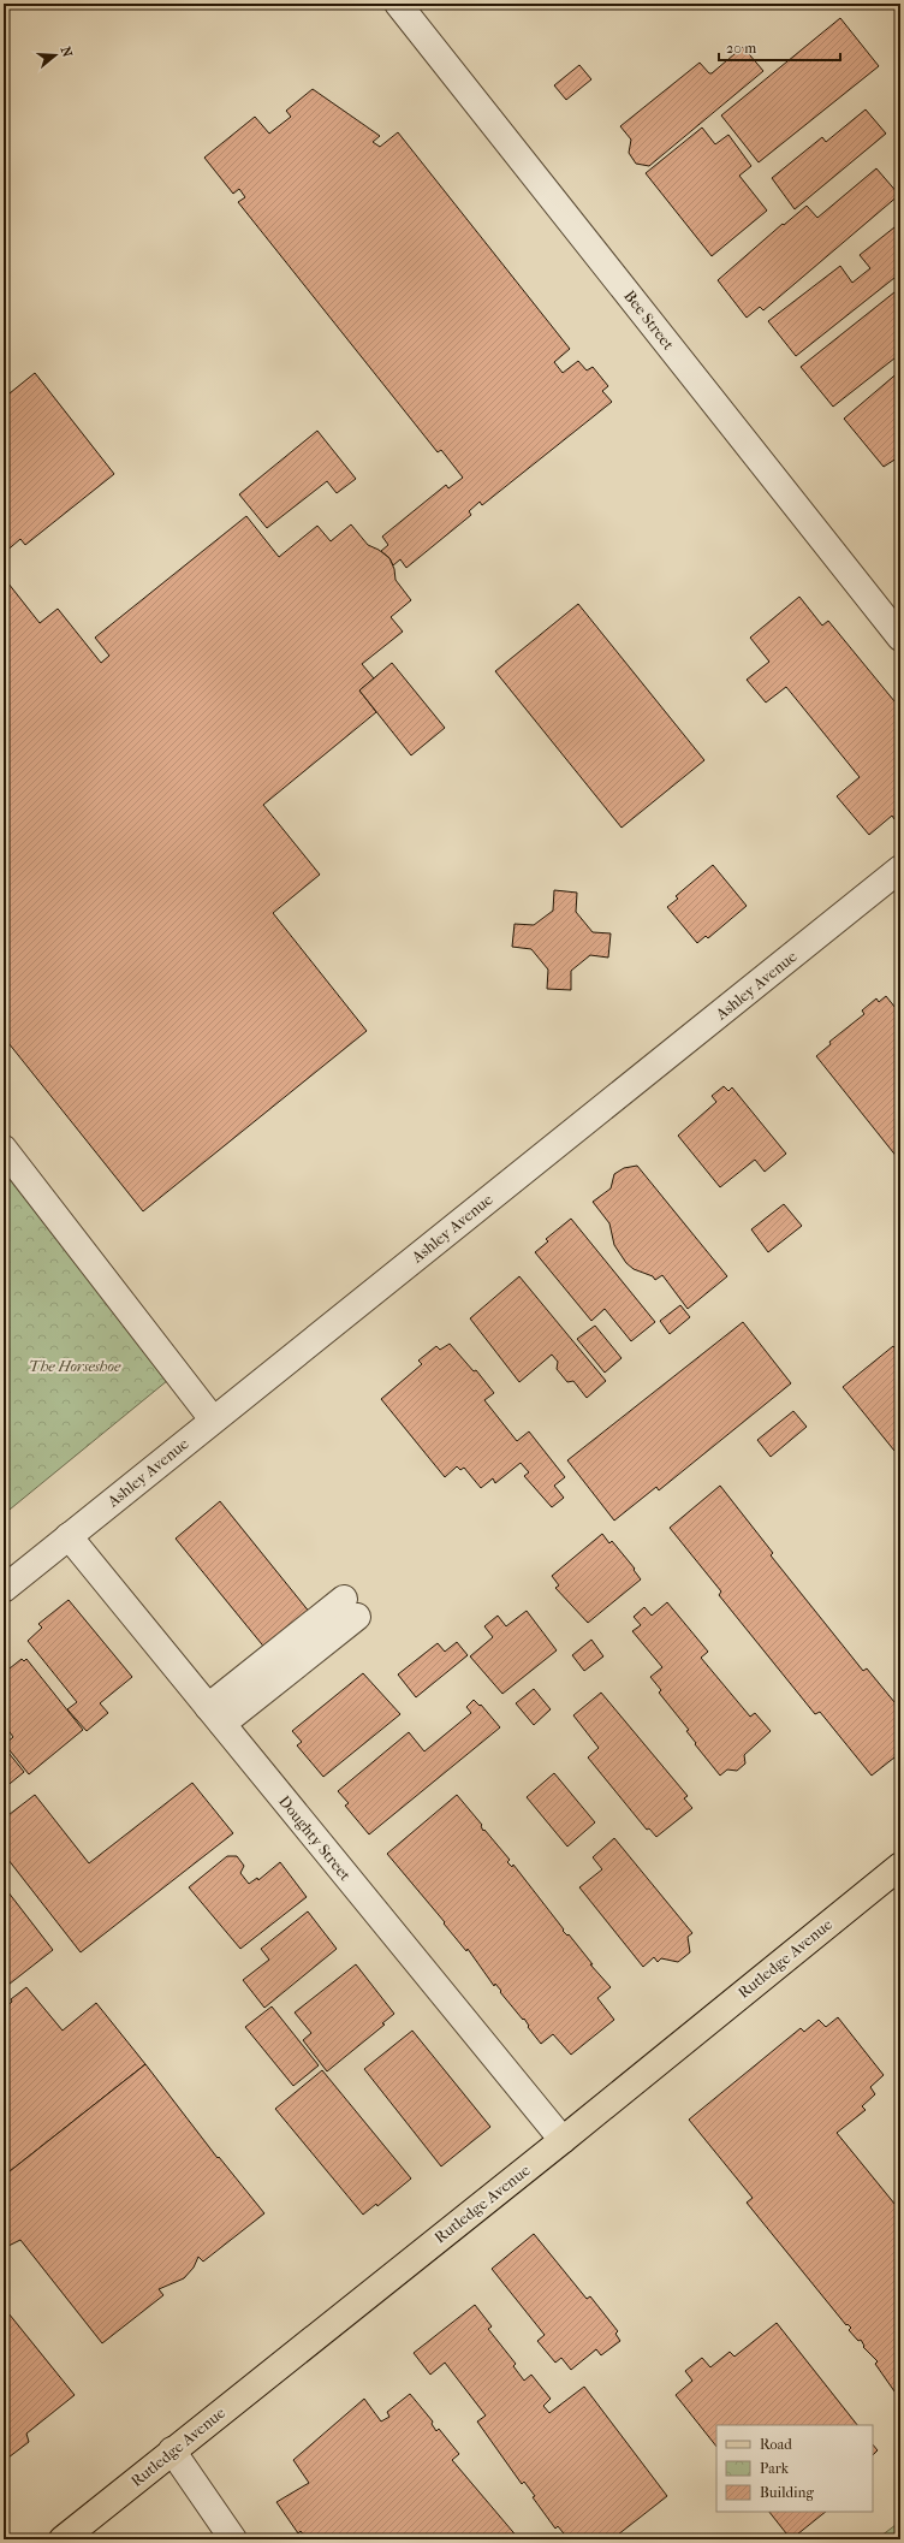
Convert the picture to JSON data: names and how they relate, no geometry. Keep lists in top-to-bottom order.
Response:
{
  "streets": {
    "main road": ["Rutledge Avenue"],
    "street": ["Bee Street", "Ashley Avenue", "Doughty Street"]
  },
  "crossings": [
    ["Ashley Avenue", "Doughty Street"],
    ["Doughty Street", "Rutledge Avenue"]
  ],
  "parks": ["The Horseshoe"],
  "legend": ["Road", "Park", "Building"],
  "scale_bar": "20 m",
  "north": "right"
}
